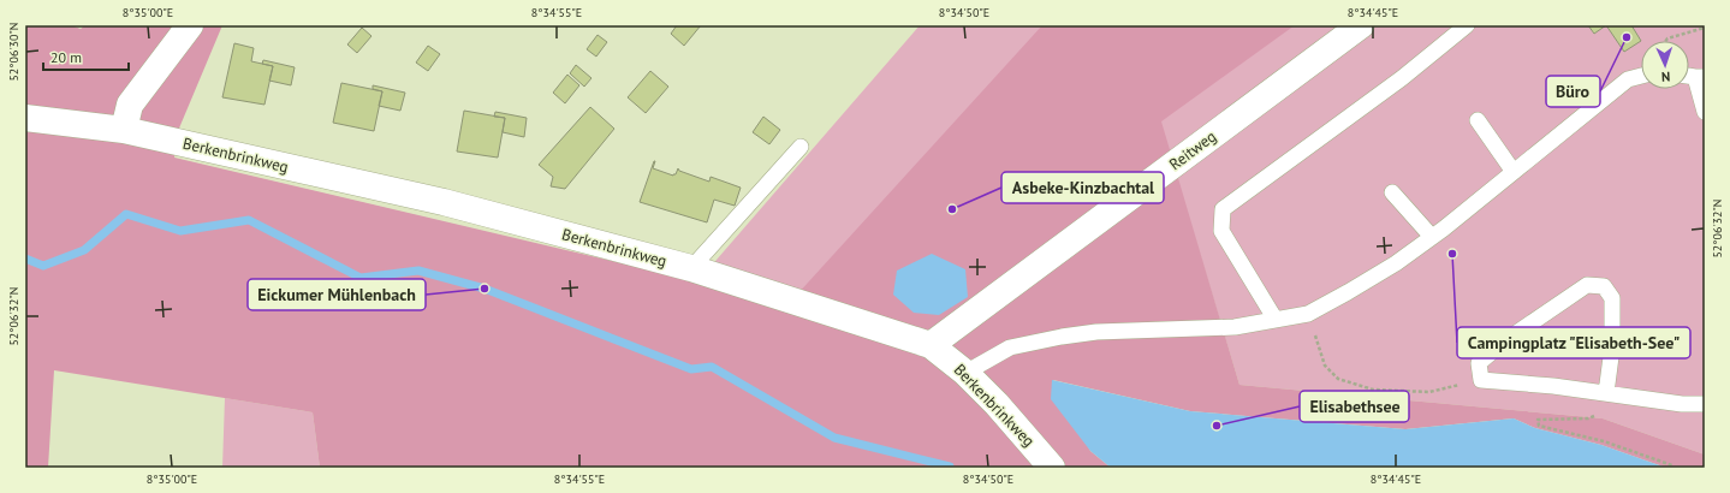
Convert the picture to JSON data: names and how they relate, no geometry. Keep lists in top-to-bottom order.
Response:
{
  "streets": {
    "street": ["Reitweg", "Berkenbrinkweg"]
  },
  "crossings": [
    ["Reitweg", "Berkenbrinkweg"]
  ],
  "places": [
    "Büro",
    "Asbeke-Kinzbachtal",
    "Campingplatz \"Elisabeth-See\"",
    "Eickumer Mühlenbach",
    "Elisabethsee"
  ],
  "scale_bar": "20 m",
  "north": "bottom",
  "coordinates": [
    "8°35'00\"E",
    "8°34'55\"E",
    "8°34'50\"E",
    "8°34'45\"E",
    "52°06'30\"N",
    "52°06'32\"N"
  ]
}
